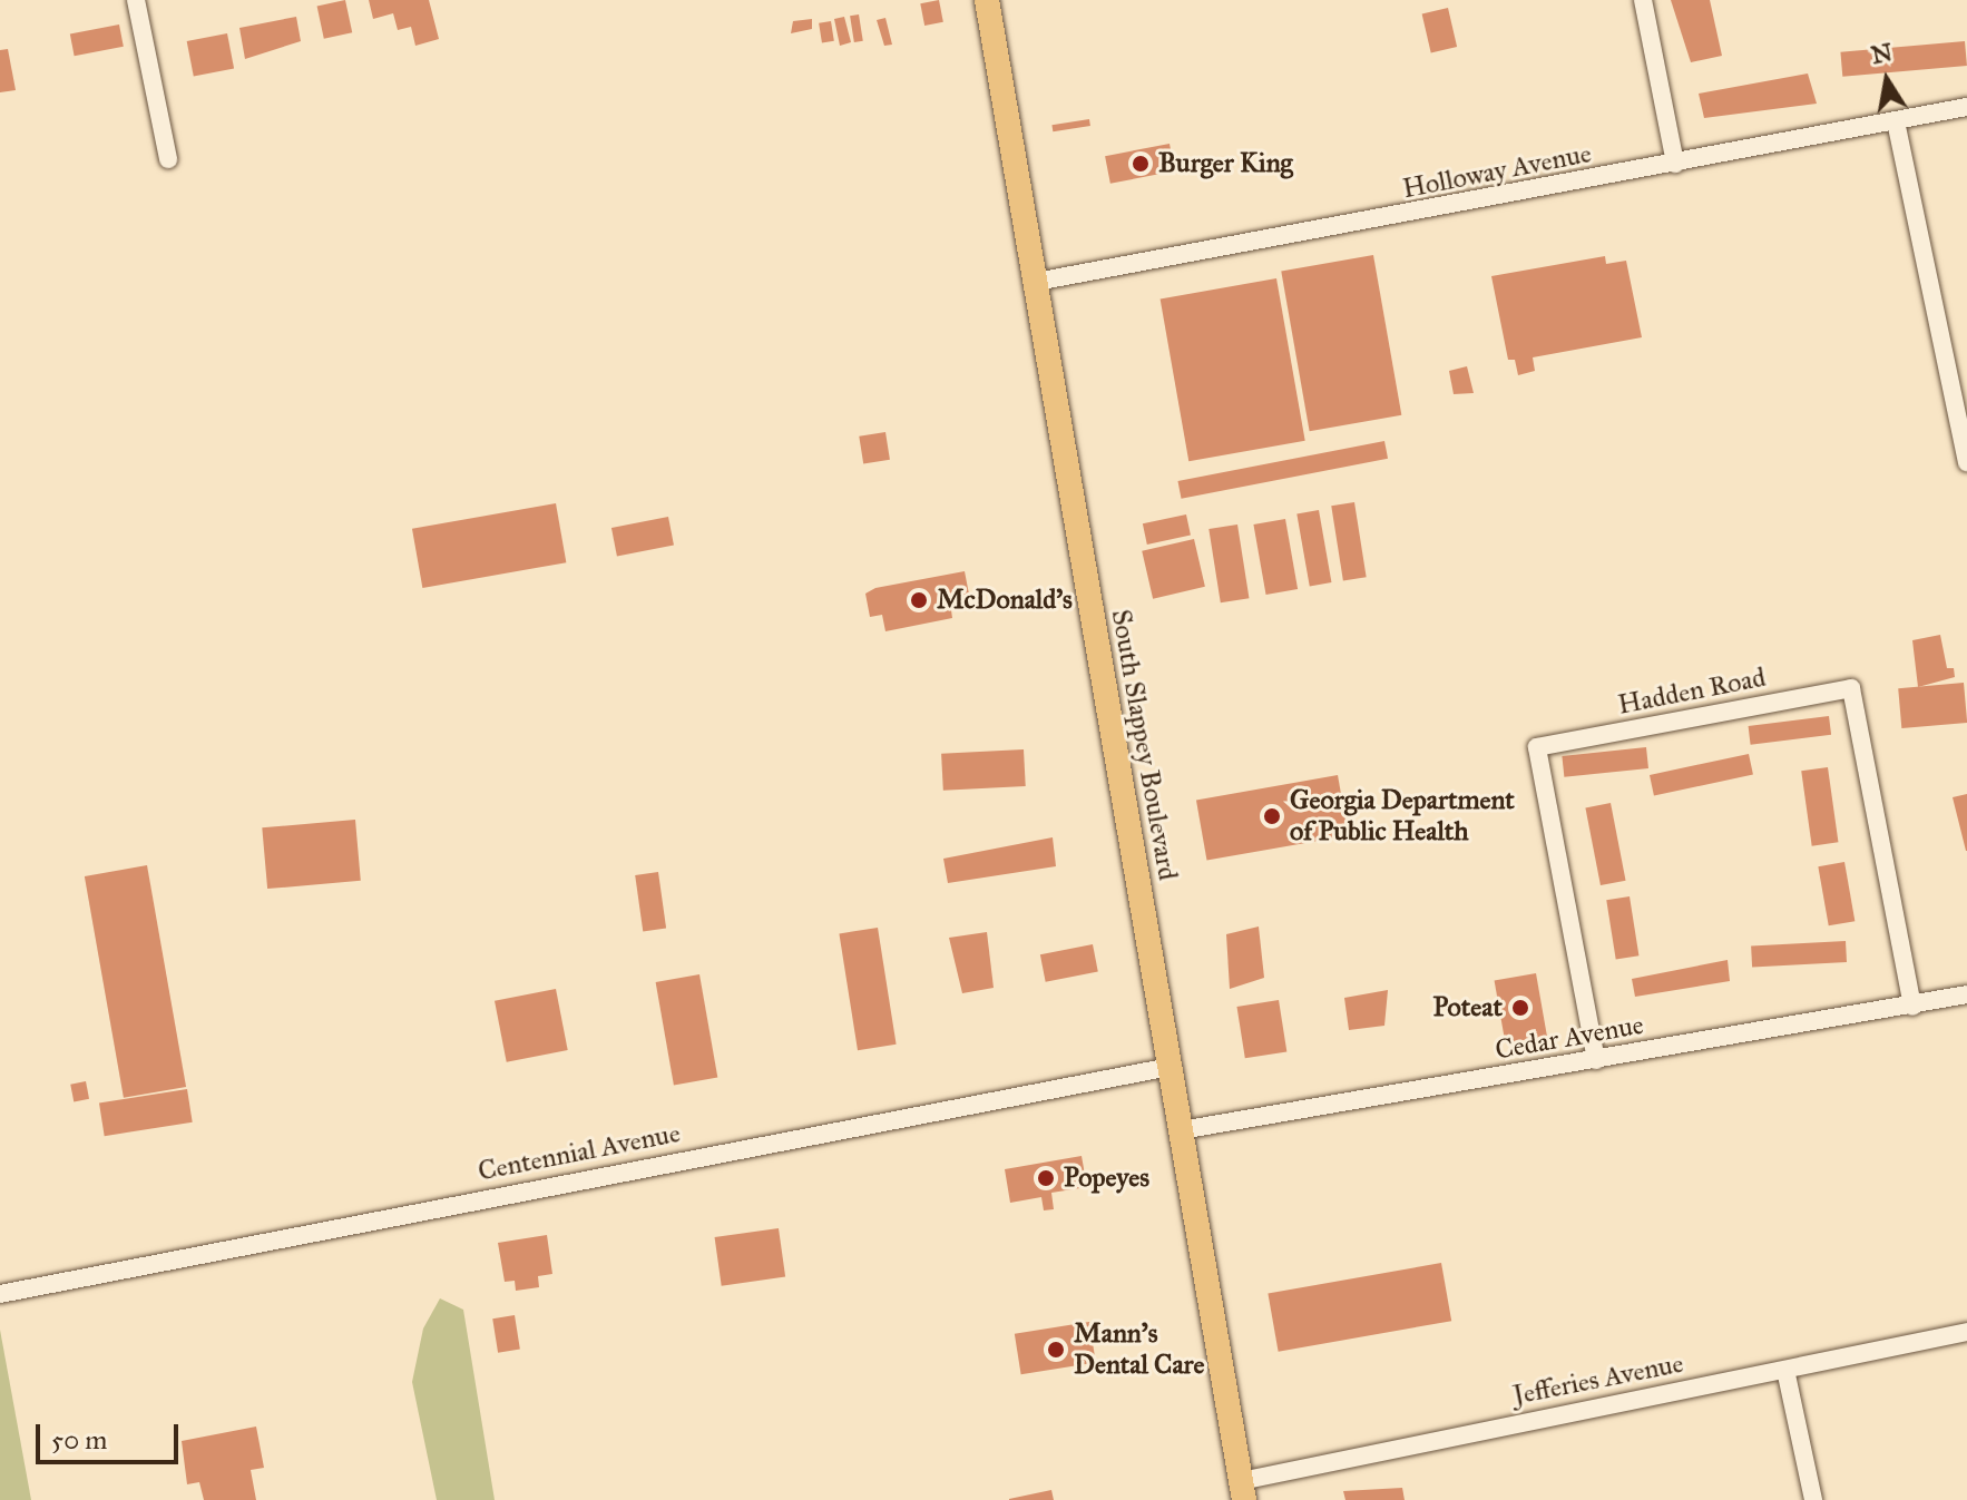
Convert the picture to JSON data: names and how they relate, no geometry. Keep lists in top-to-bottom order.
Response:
{
  "streets": {
    "main road": ["South Slappey Boulevard"],
    "street": [
      "Holloway Avenue",
      "Hadden Road",
      "Cedar Avenue",
      "Centennial Avenue",
      "Jefferies Avenue"
    ]
  },
  "crossings": [
    ["Holloway Avenue", "South Slappey Boulevard"],
    ["Hadden Road", "Cedar Avenue"],
    ["South Slappey Boulevard", "Cedar Avenue"],
    ["South Slappey Boulevard", "Centennial Avenue"],
    ["South Slappey Boulevard", "Jefferies Avenue"]
  ],
  "places": [
    "Burger King",
    "McDonald's",
    "Georgia Department of Public Health",
    "Poteat",
    "Popeyes",
    "Mann's Dental Care"
  ],
  "scale_bar": "50 m",
  "north": "top"
}
